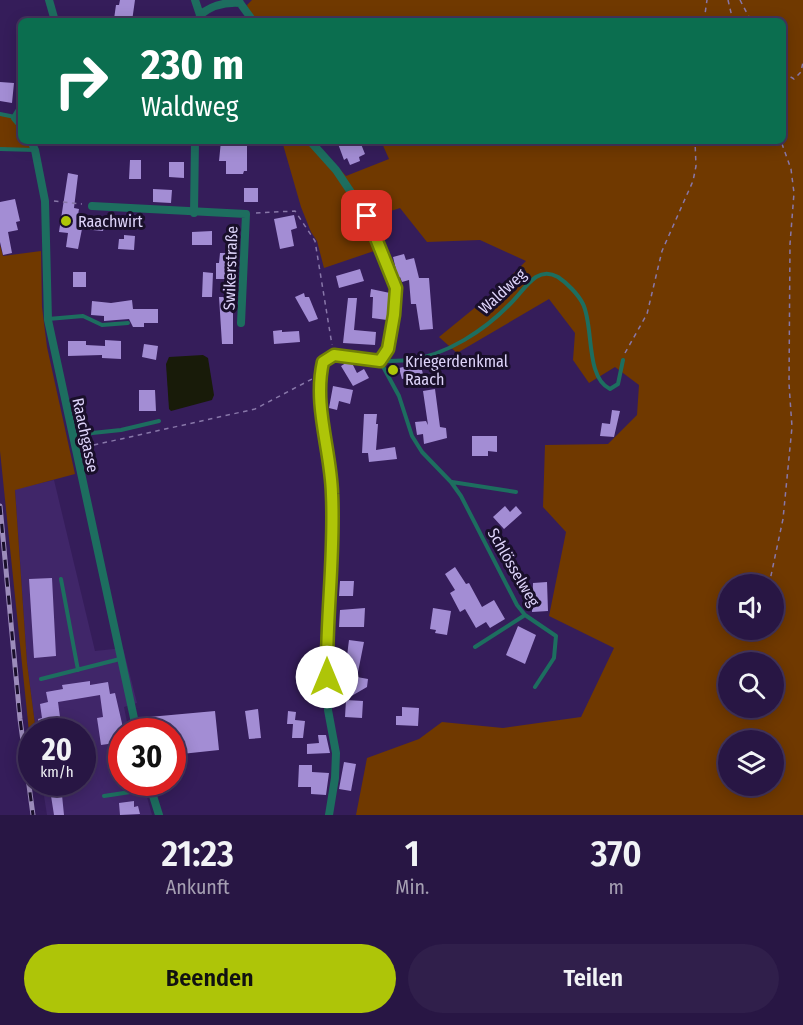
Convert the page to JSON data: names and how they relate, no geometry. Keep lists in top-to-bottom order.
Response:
{
  "streets": {
    "street": ["Swikerstraße", "Waldweg", "Raachgasse"],
    "lane": ["Schlösselweg"]
  },
  "crossings": [
    ["Waldweg", "Schlösselweg"]
  ],
  "places": ["Raachwirt", "Kriegerdenkmal Raach"],
  "page": {
    "turn": ["230 m", "Waldweg"],
    "speed": "20 km/h",
    "limit": "30",
    "eta": [
      "21:23",
      "Ankunft",
      "1",
      "Min.",
      "370",
      "m"
    ],
    "buttons": ["Beenden", "Teilen"]
  }
}
